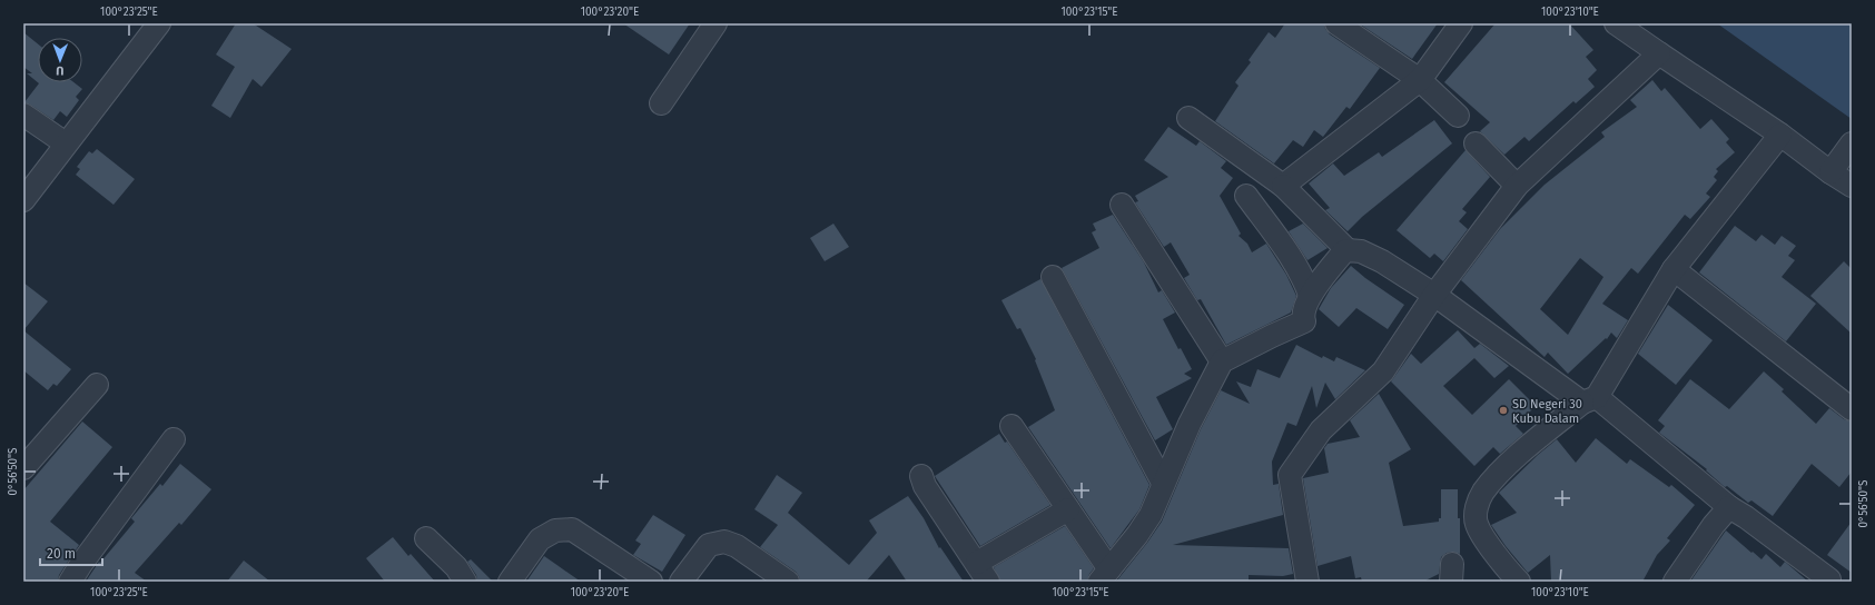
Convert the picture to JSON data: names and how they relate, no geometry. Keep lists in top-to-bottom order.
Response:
{
  "places": ["SD Negeri 30 Kubu Dalam"],
  "scale_bar": "20 m",
  "north": "bottom",
  "coordinates": [
    "100°23'25\"E",
    "100°23'20\"E",
    "100°23'15\"E",
    "100°23'10\"E",
    "0°56'50\"S"
  ]
}
